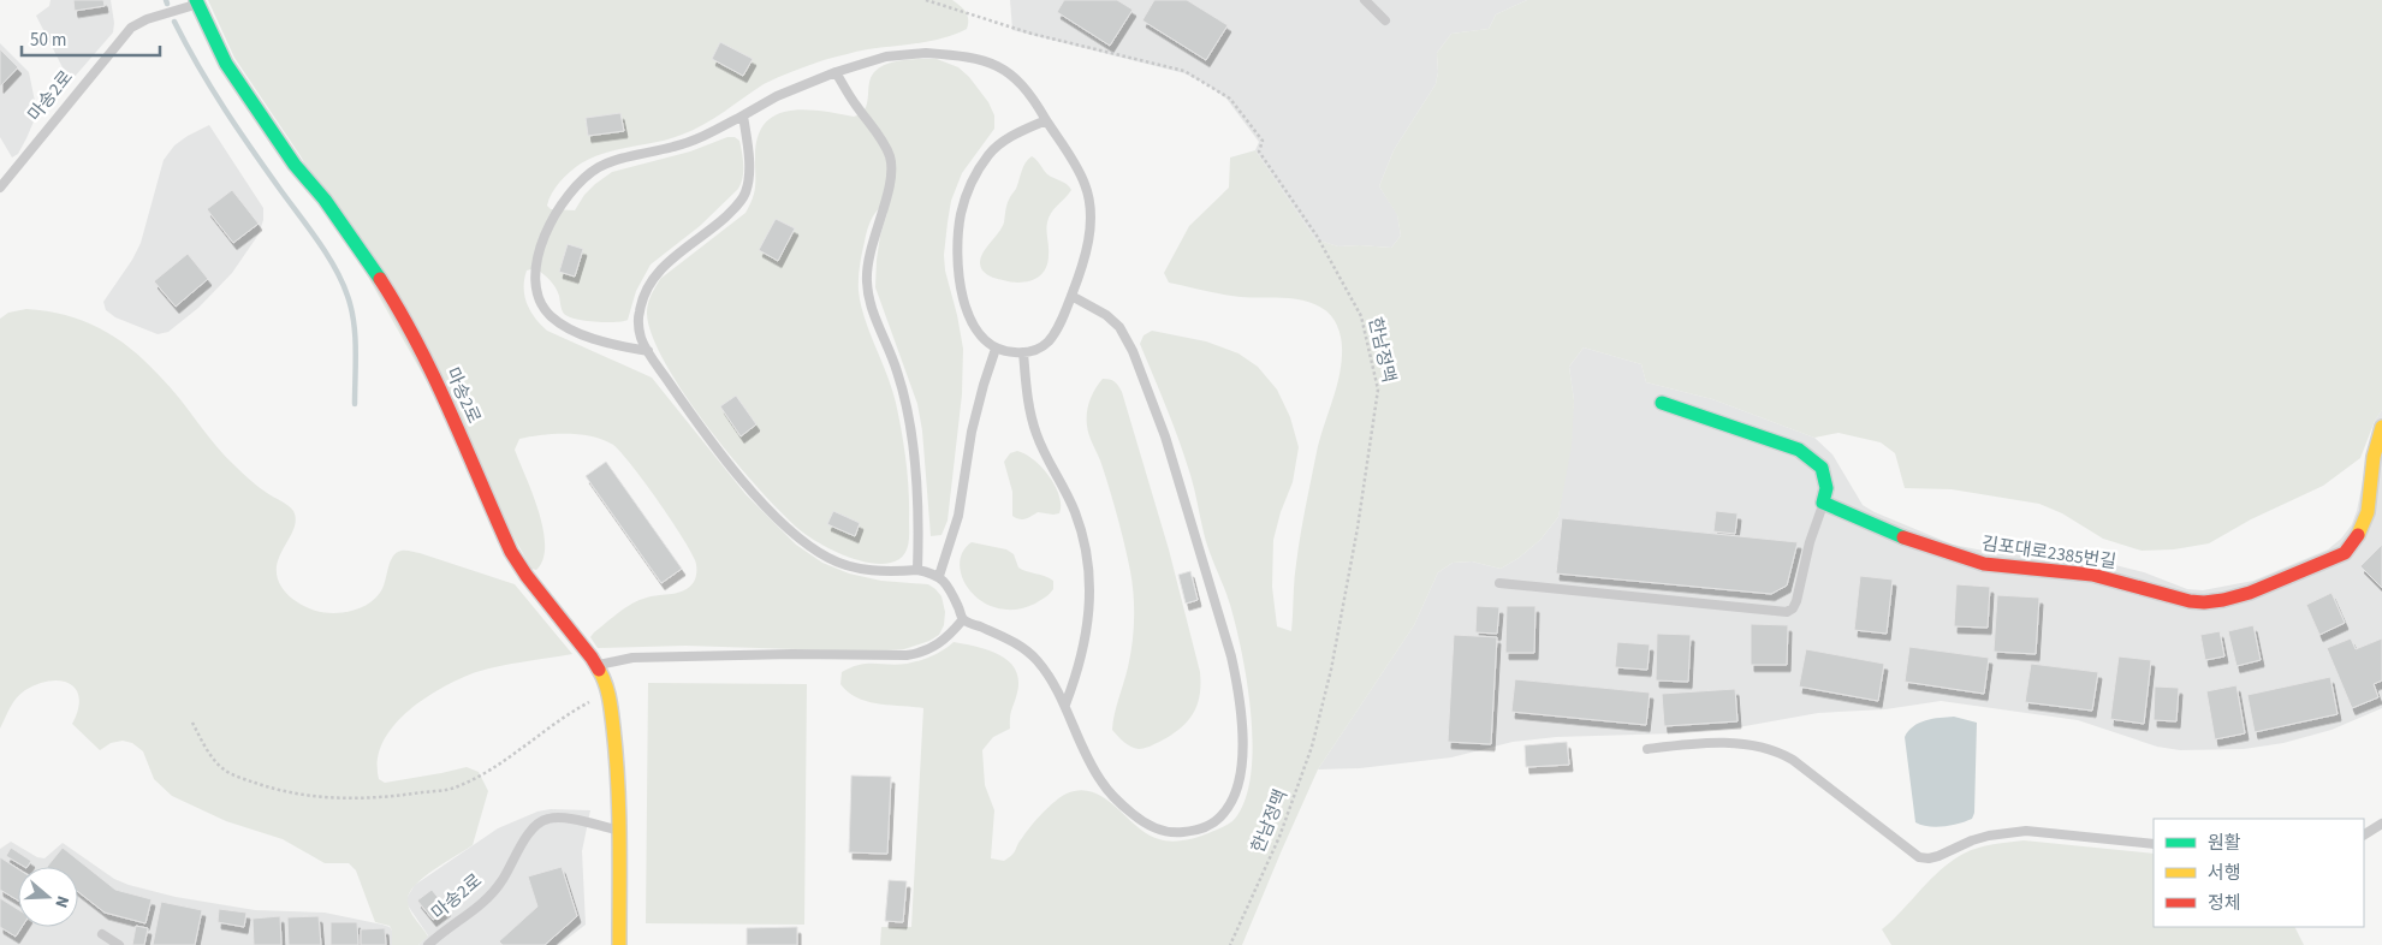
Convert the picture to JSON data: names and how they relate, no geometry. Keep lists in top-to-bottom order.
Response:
{
  "streets": {
    "street": ["마송2로", "김포대로2385번길"],
    "path": ["한남정맥"]
  },
  "legend": ["원활", "서행", "정체"],
  "scale_bar": "50 m",
  "north": "right"
}
